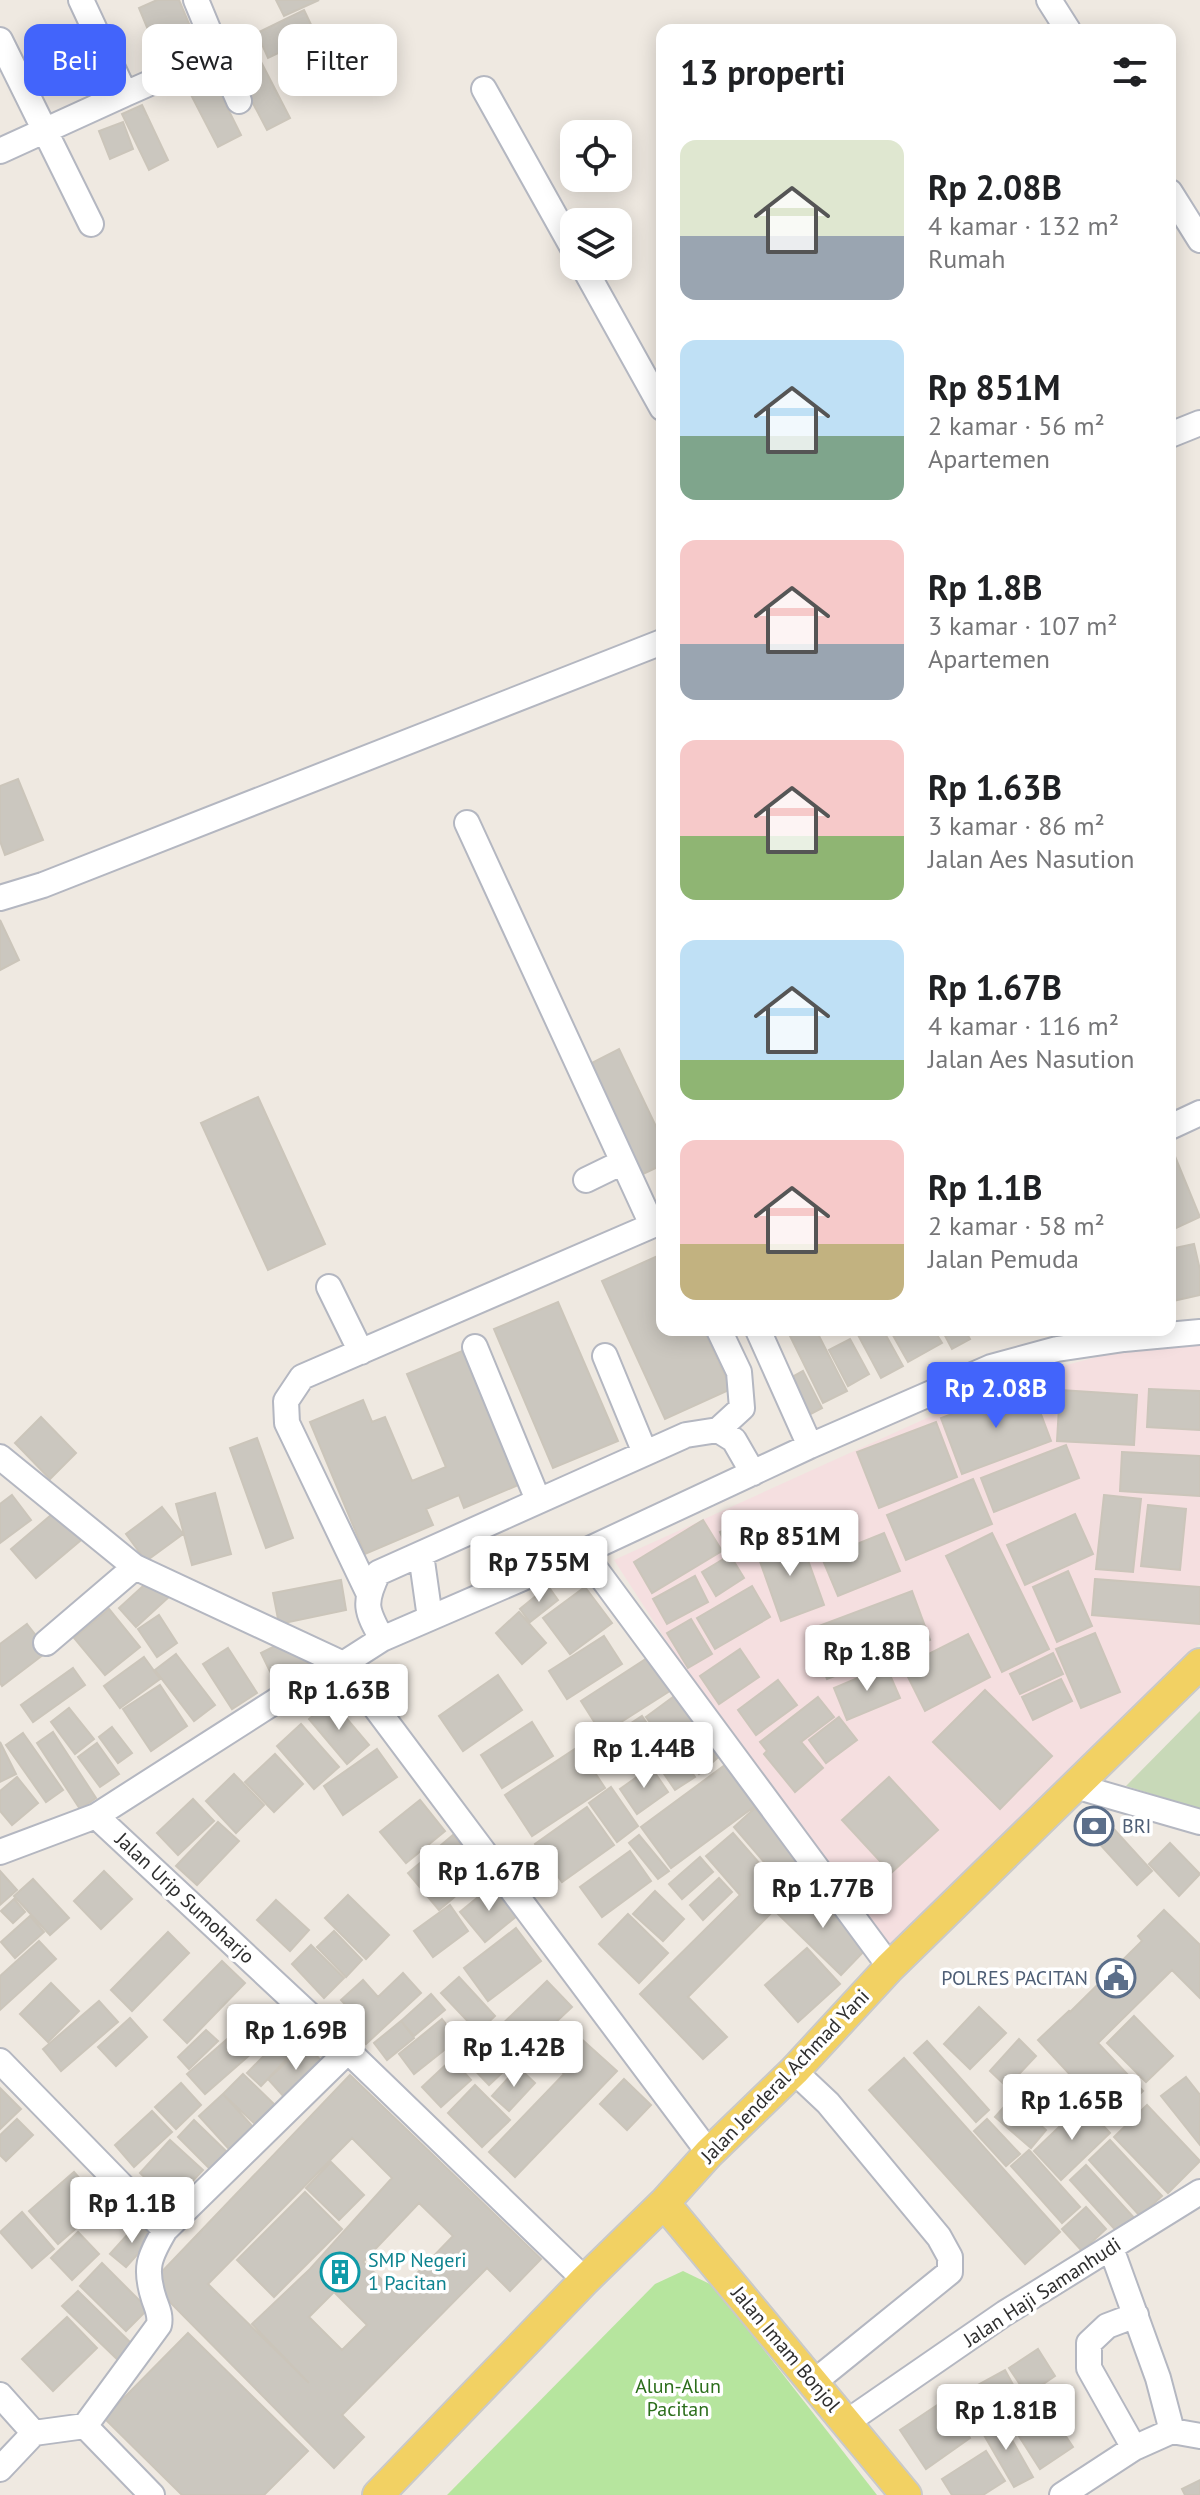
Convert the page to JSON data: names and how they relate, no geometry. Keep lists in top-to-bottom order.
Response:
{
  "streets": {
    "main road": ["Jalan Jenderal Achmad Yani", "Jalan Imam Bonjol"],
    "street": ["Jalan Urip Sumoharjo", "Jalan Haji Samanhudi"]
  },
  "crossings": [
    ["Jalan Urip Sumoharjo", "Jalan Jenderal Achmad Yani"],
    ["Jalan Jenderal Achmad Yani", "Jalan Imam Bonjol"],
    ["Jalan Haji Samanhudi", "Jalan Imam Bonjol"]
  ],
  "parks": ["Alun-Alun Pacitan"],
  "places": {
    "bank": ["BRI"],
    "public building": ["POLRES PACITAN"],
    "building": ["SMP Negeri 1 Pacitan"]
  },
  "page": {
    "chip": ["Beli", "Sewa", "Filter"],
    "heading": "13 properti",
    "list": [
      {
        "name": "Rp 2.08B",
        "note": "4 kamar · 132 m² · Rumah"
      },
      {
        "name": "Rp 851M",
        "note": "2 kamar · 56 m² · Apartemen"
      },
      {
        "name": "Rp 1.8B",
        "note": "3 kamar · 107 m² · Apartemen"
      },
      {
        "name": "Rp 1.63B",
        "note": "3 kamar · 86 m² · Jalan Aes Nasution"
      },
      {
        "name": "Rp 1.67B",
        "note": "4 kamar · 116 m² · Jalan Aes Nasution"
      },
      {
        "name": "Rp 1.1B",
        "note": "2 kamar · 58 m² · Jalan Pemuda"
      }
    ],
    "price": [
      "Rp 2.08B",
      "Rp 851M",
      "Rp 755M",
      "Rp 1.8B",
      "Rp 1.63B",
      "Rp 1.44B",
      "Rp 1.67B",
      "Rp 1.77B",
      "Rp 1.69B",
      "Rp 1.42B",
      "Rp 1.65B",
      "Rp 1.1B",
      "Rp 1.81B"
    ]
  }
}
